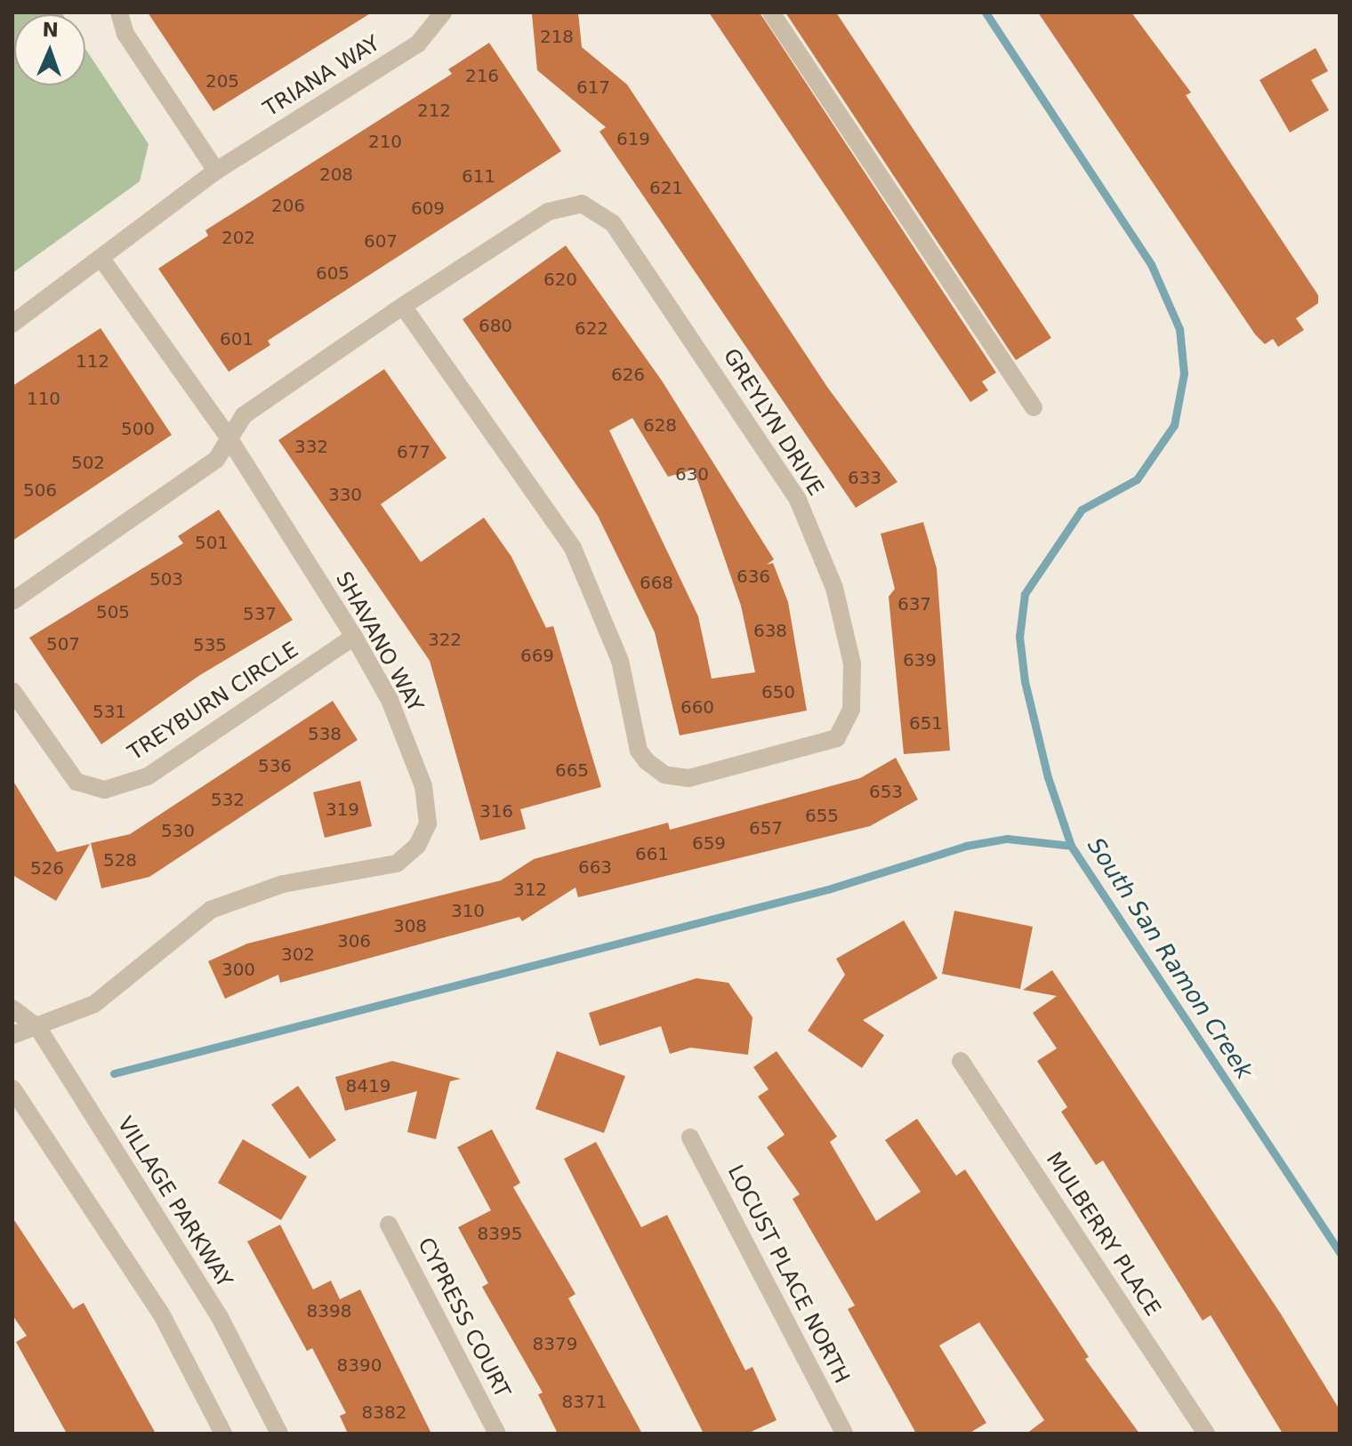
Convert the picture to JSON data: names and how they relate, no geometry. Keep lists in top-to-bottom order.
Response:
{
  "streets": {
    "street": [
      "TRIANA WAY",
      "GREYLYN DRIVE",
      "SHAVANO WAY",
      "TREYBURN CIRCLE",
      "VILLAGE PARKWAY",
      "MULBERRY PLACE",
      "LOCUST PLACE NORTH",
      "CYPRESS COURT"
    ]
  },
  "crossings": [
    ["TRIANA WAY", "SHAVANO WAY"],
    ["GREYLYN DRIVE", "SHAVANO WAY"],
    ["SHAVANO WAY", "TREYBURN CIRCLE"],
    ["SHAVANO WAY", "VILLAGE PARKWAY"]
  ],
  "water": ["South San Ramon Creek"],
  "house_numbers": [
    "218",
    "216",
    "205",
    "617",
    "212",
    "619",
    "210",
    "208",
    "611",
    "621",
    "206",
    "609",
    "202",
    "607",
    "605",
    "620",
    "680",
    "622",
    "601",
    "112",
    "626",
    "110",
    "628",
    "500",
    "332",
    "677",
    "502",
    "630",
    "633",
    "506",
    "330",
    "501",
    "636",
    "503",
    "668",
    "637",
    "505",
    "537",
    "638",
    "322",
    "507",
    "535",
    "669",
    "639",
    "650",
    "660",
    "531",
    "651",
    "538",
    "536",
    "665",
    "653",
    "532",
    "319",
    "316",
    "655",
    "657",
    "530",
    "659",
    "661",
    "528",
    "663",
    "526",
    "312",
    "310",
    "308",
    "306",
    "302",
    "300",
    "8419",
    "8395",
    "8398",
    "8379",
    "8390",
    "8371",
    "8382"
  ],
  "north": "top"
}
